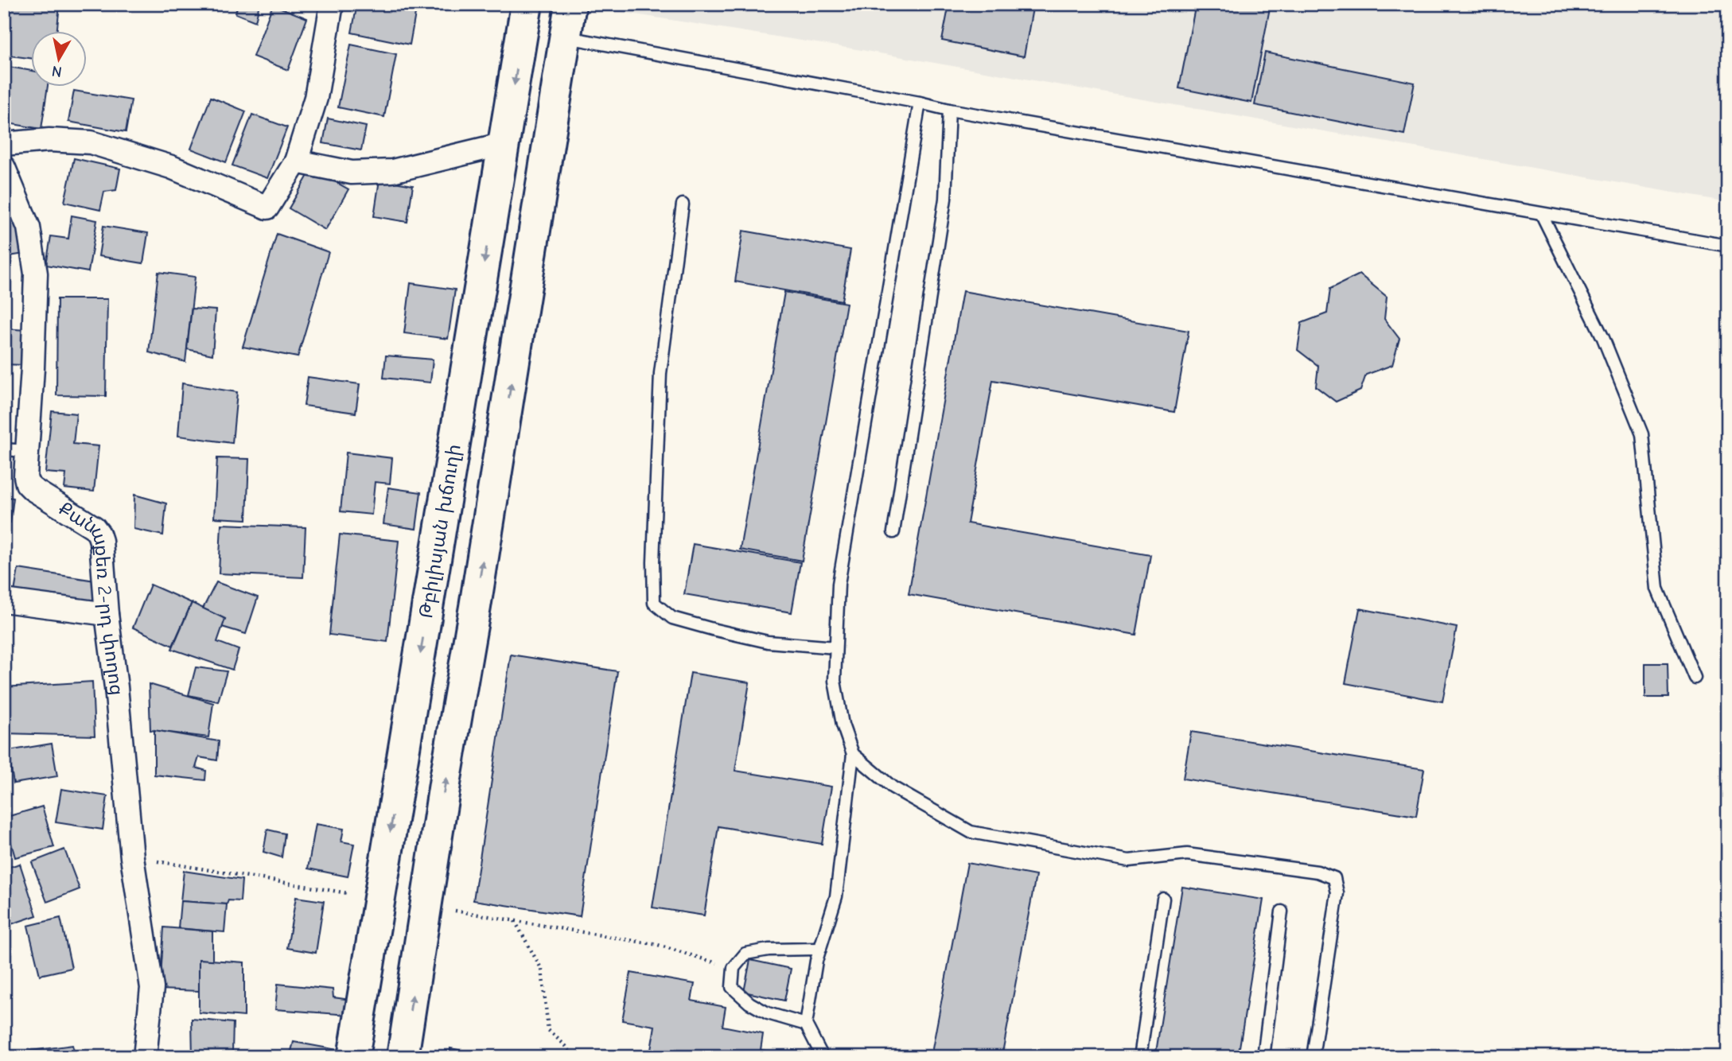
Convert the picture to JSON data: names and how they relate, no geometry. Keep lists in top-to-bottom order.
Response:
{
  "streets": {
    "main road": ["Թբիլիսյան խճուղի"],
    "street": ["Քանաքեռ 2-րդ փողոց"]
  },
  "north": "bottom"
}
